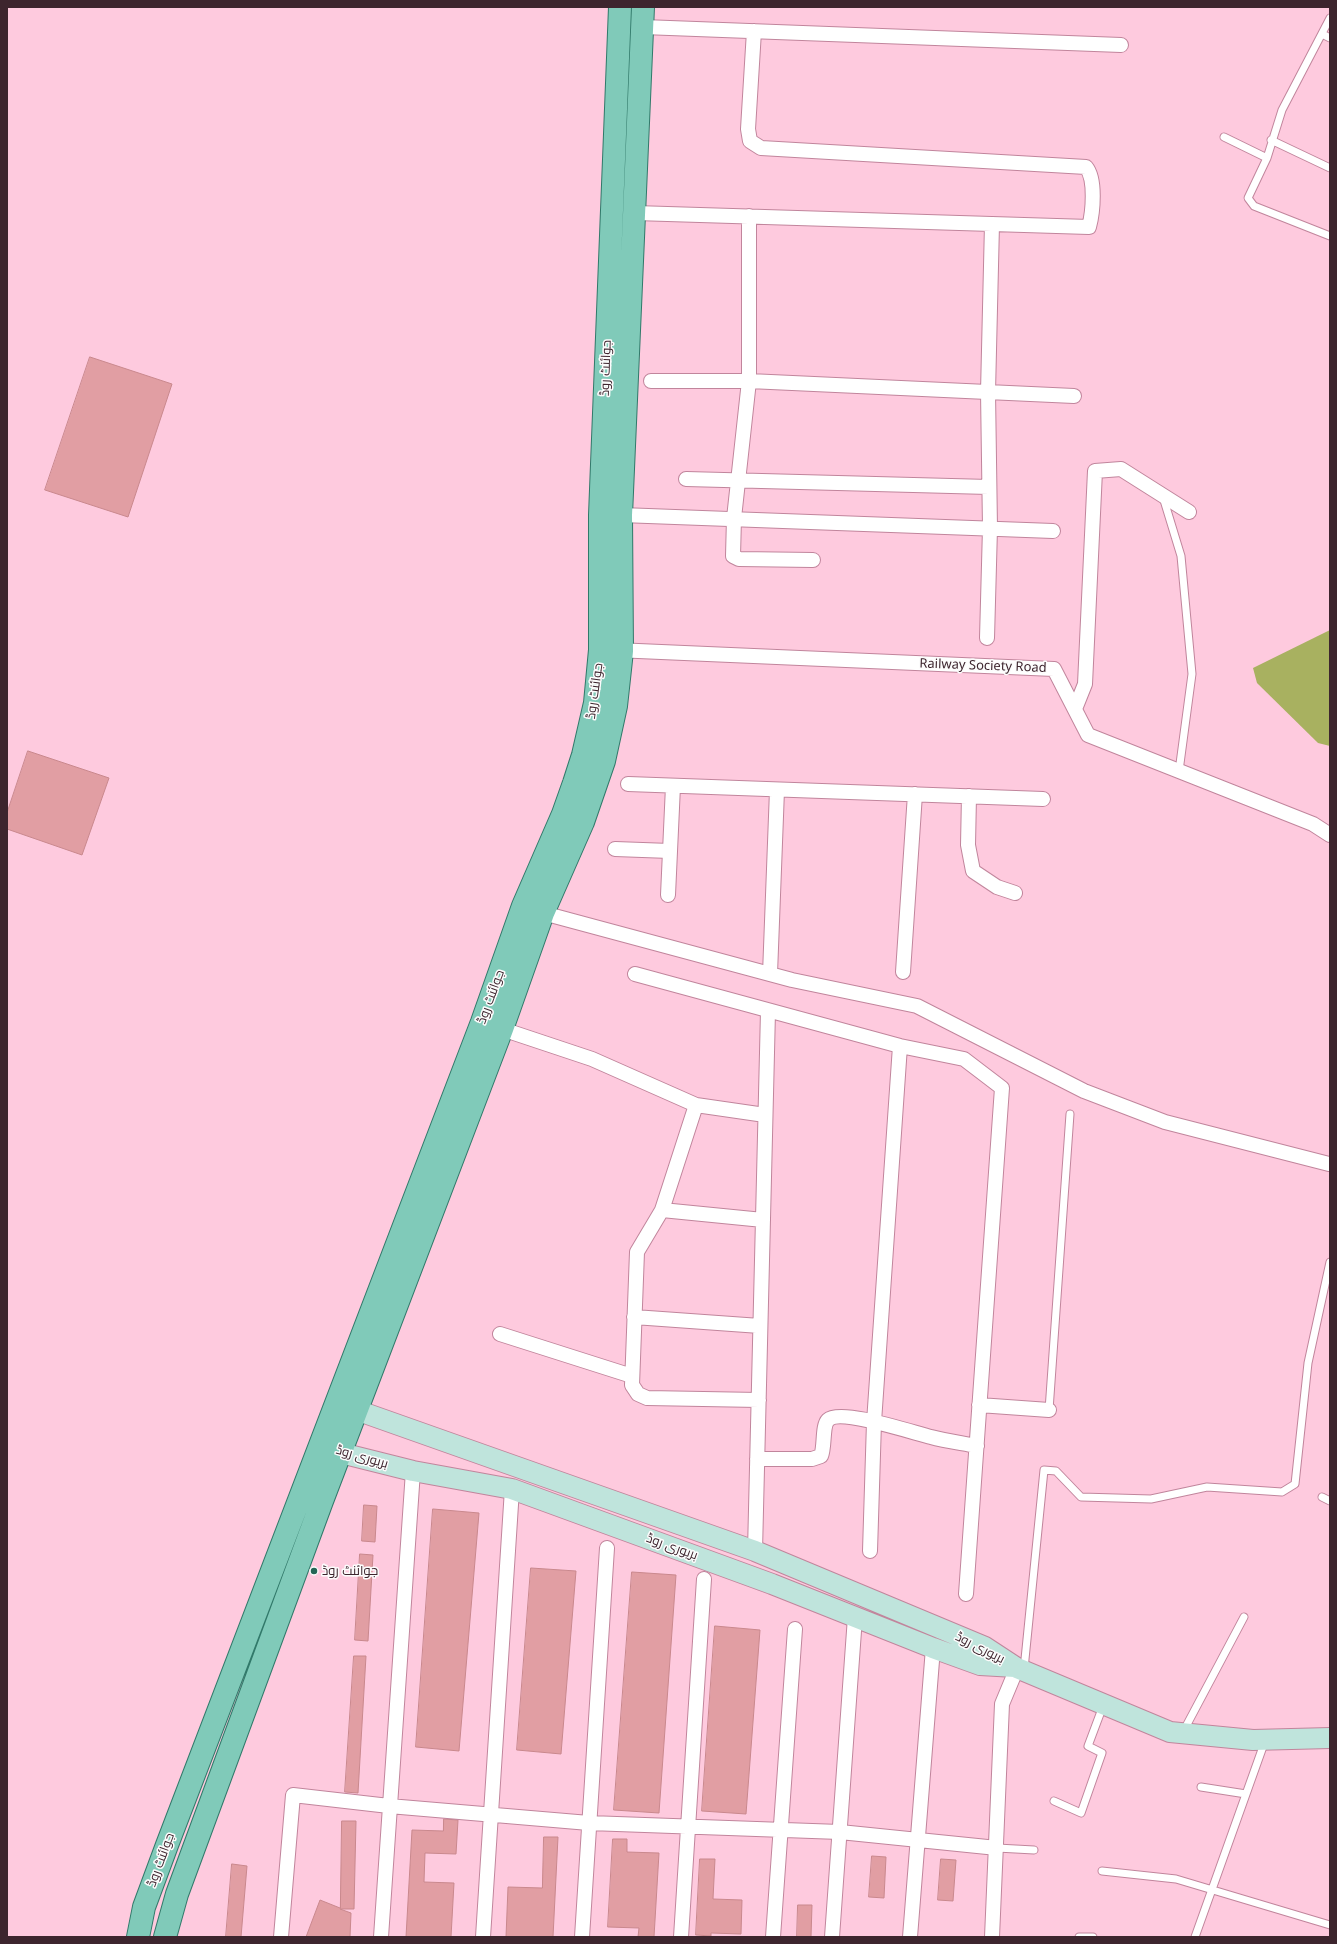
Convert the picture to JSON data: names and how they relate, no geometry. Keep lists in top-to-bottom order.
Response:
{
  "streets": {
    "main road": ["جوائنٹ روڈ", "بریوری روڈ"],
    "street": ["Railway Society Road"]
  },
  "crossings": [
    ["جوائنٹ روڈ", "Railway Society Road"],
    ["جوائنٹ روڈ", "بریوری روڈ"]
  ],
  "places": ["جوائنٹ روڈ"]
}
